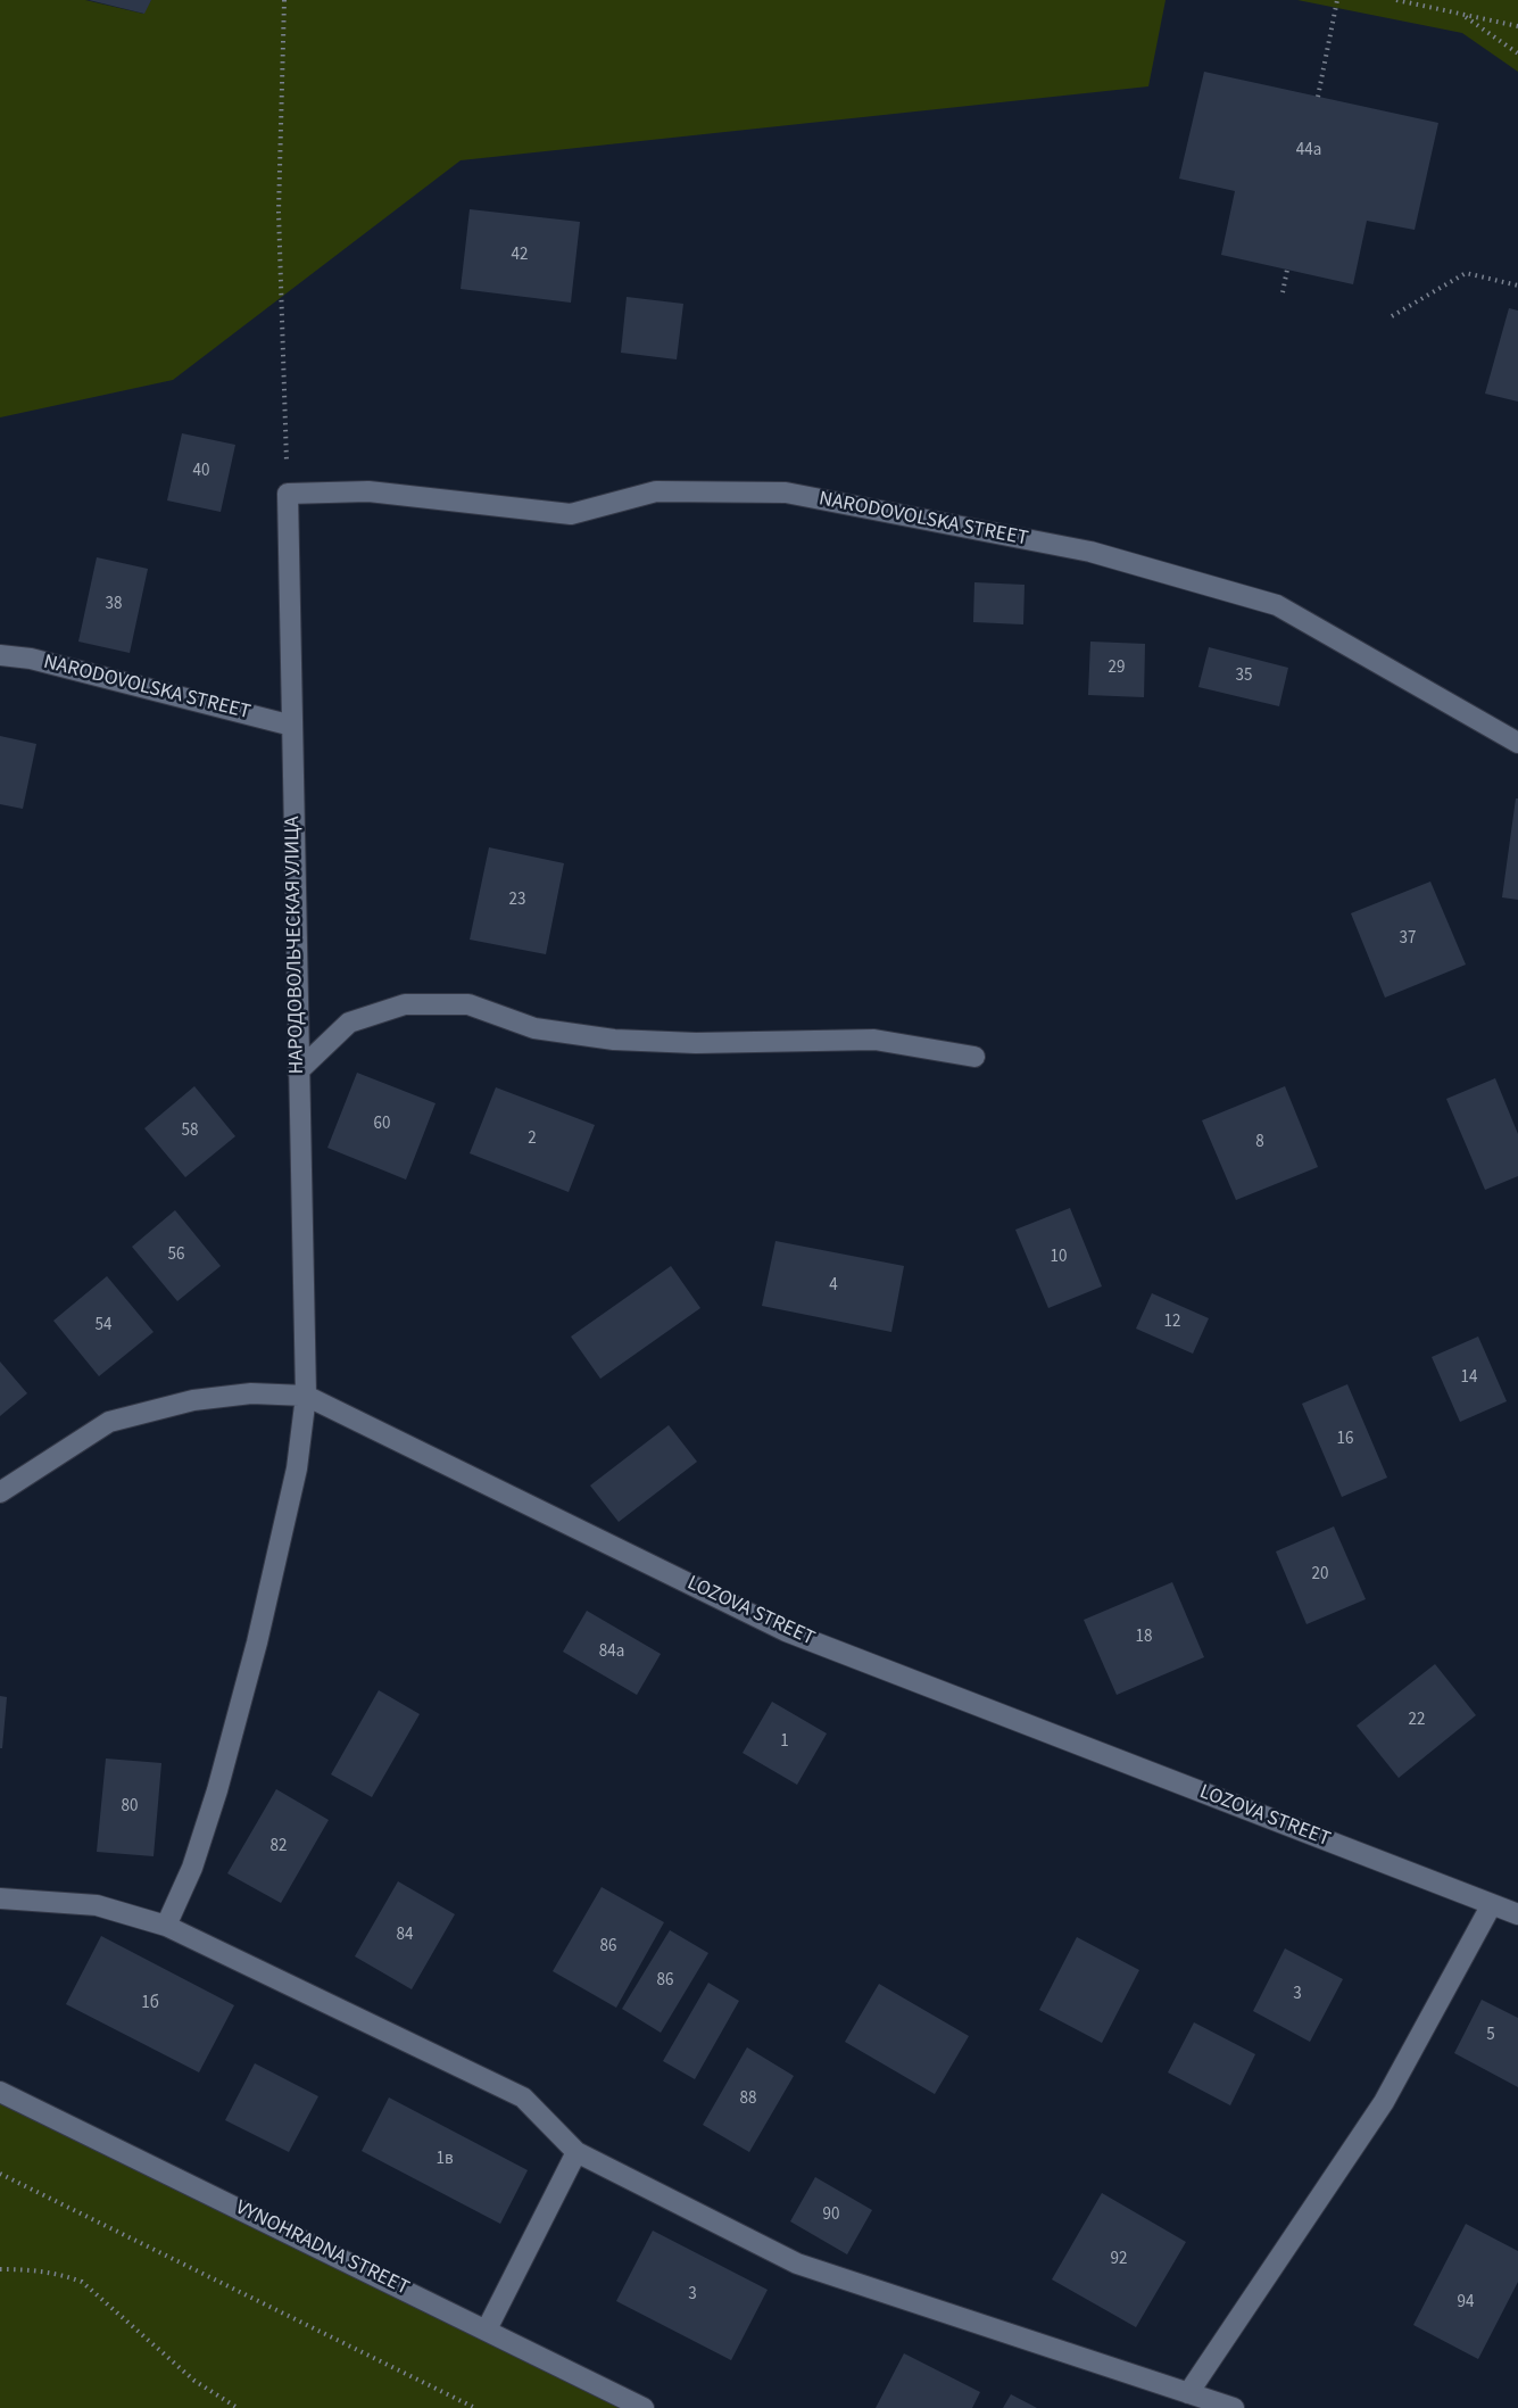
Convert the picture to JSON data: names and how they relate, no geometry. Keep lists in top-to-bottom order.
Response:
{
  "streets": {
    "street": [
      "NARODOVOLSKA STREET",
      "НАРОДОВОЛЬЧЕСКАЯ УЛИЦА",
      "LOZOVA STREET",
      "VYNOHRADNA STREET"
    ]
  },
  "crossings": [
    ["NARODOVOLSKA STREET", "НАРОДОВОЛЬЧЕСКАЯ УЛИЦА"],
    ["НАРОДОВОЛЬЧЕСКАЯ УЛИЦА", "LOZOVA STREET"]
  ],
  "house_numbers": [
    "44а",
    "42",
    "40",
    "38",
    "29",
    "35",
    "23",
    "37",
    "60",
    "58",
    "2",
    "8",
    "56",
    "10",
    "4",
    "12",
    "54",
    "14",
    "16",
    "20",
    "18",
    "84а",
    "22",
    "1",
    "80",
    "82",
    "84",
    "86",
    "86",
    "3",
    "1б",
    "5",
    "88",
    "1в",
    "90",
    "92",
    "3",
    "94"
  ]
}
